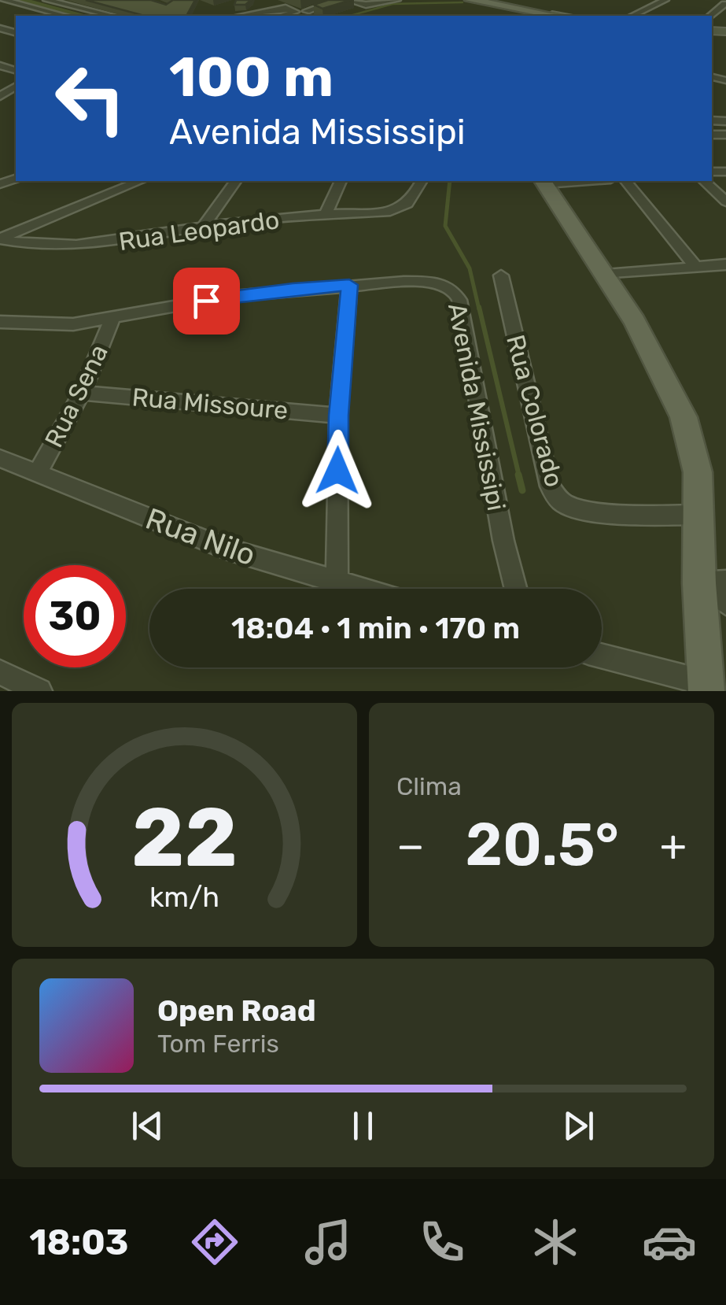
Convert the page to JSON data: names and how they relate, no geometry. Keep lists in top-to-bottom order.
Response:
{
  "streets": {
    "street": [
      "Rua Leopardo",
      "Rua Sena",
      "Rua Missoure",
      "Avenida Mississipi",
      "Rua Colorado",
      "Rua Nilo"
    ]
  },
  "crossings": [
    ["Rua Sena", "Rua Missoure"],
    ["Rua Sena", "Avenida Mississipi"],
    ["Rua Sena", "Rua Nilo"]
  ],
  "page": {
    "turn": ["100 m", "Avenida Mississipi"],
    "limit": "30",
    "trip": "18:04 · 1 min · 170 m",
    "tile": "Clima",
    "heat": ["−", "20.5°", "+"],
    "song": ["Open Road", "Tom Ferris"],
    "tabs": "18:03",
    "gauge": ["22", "km/h"]
  }
}
